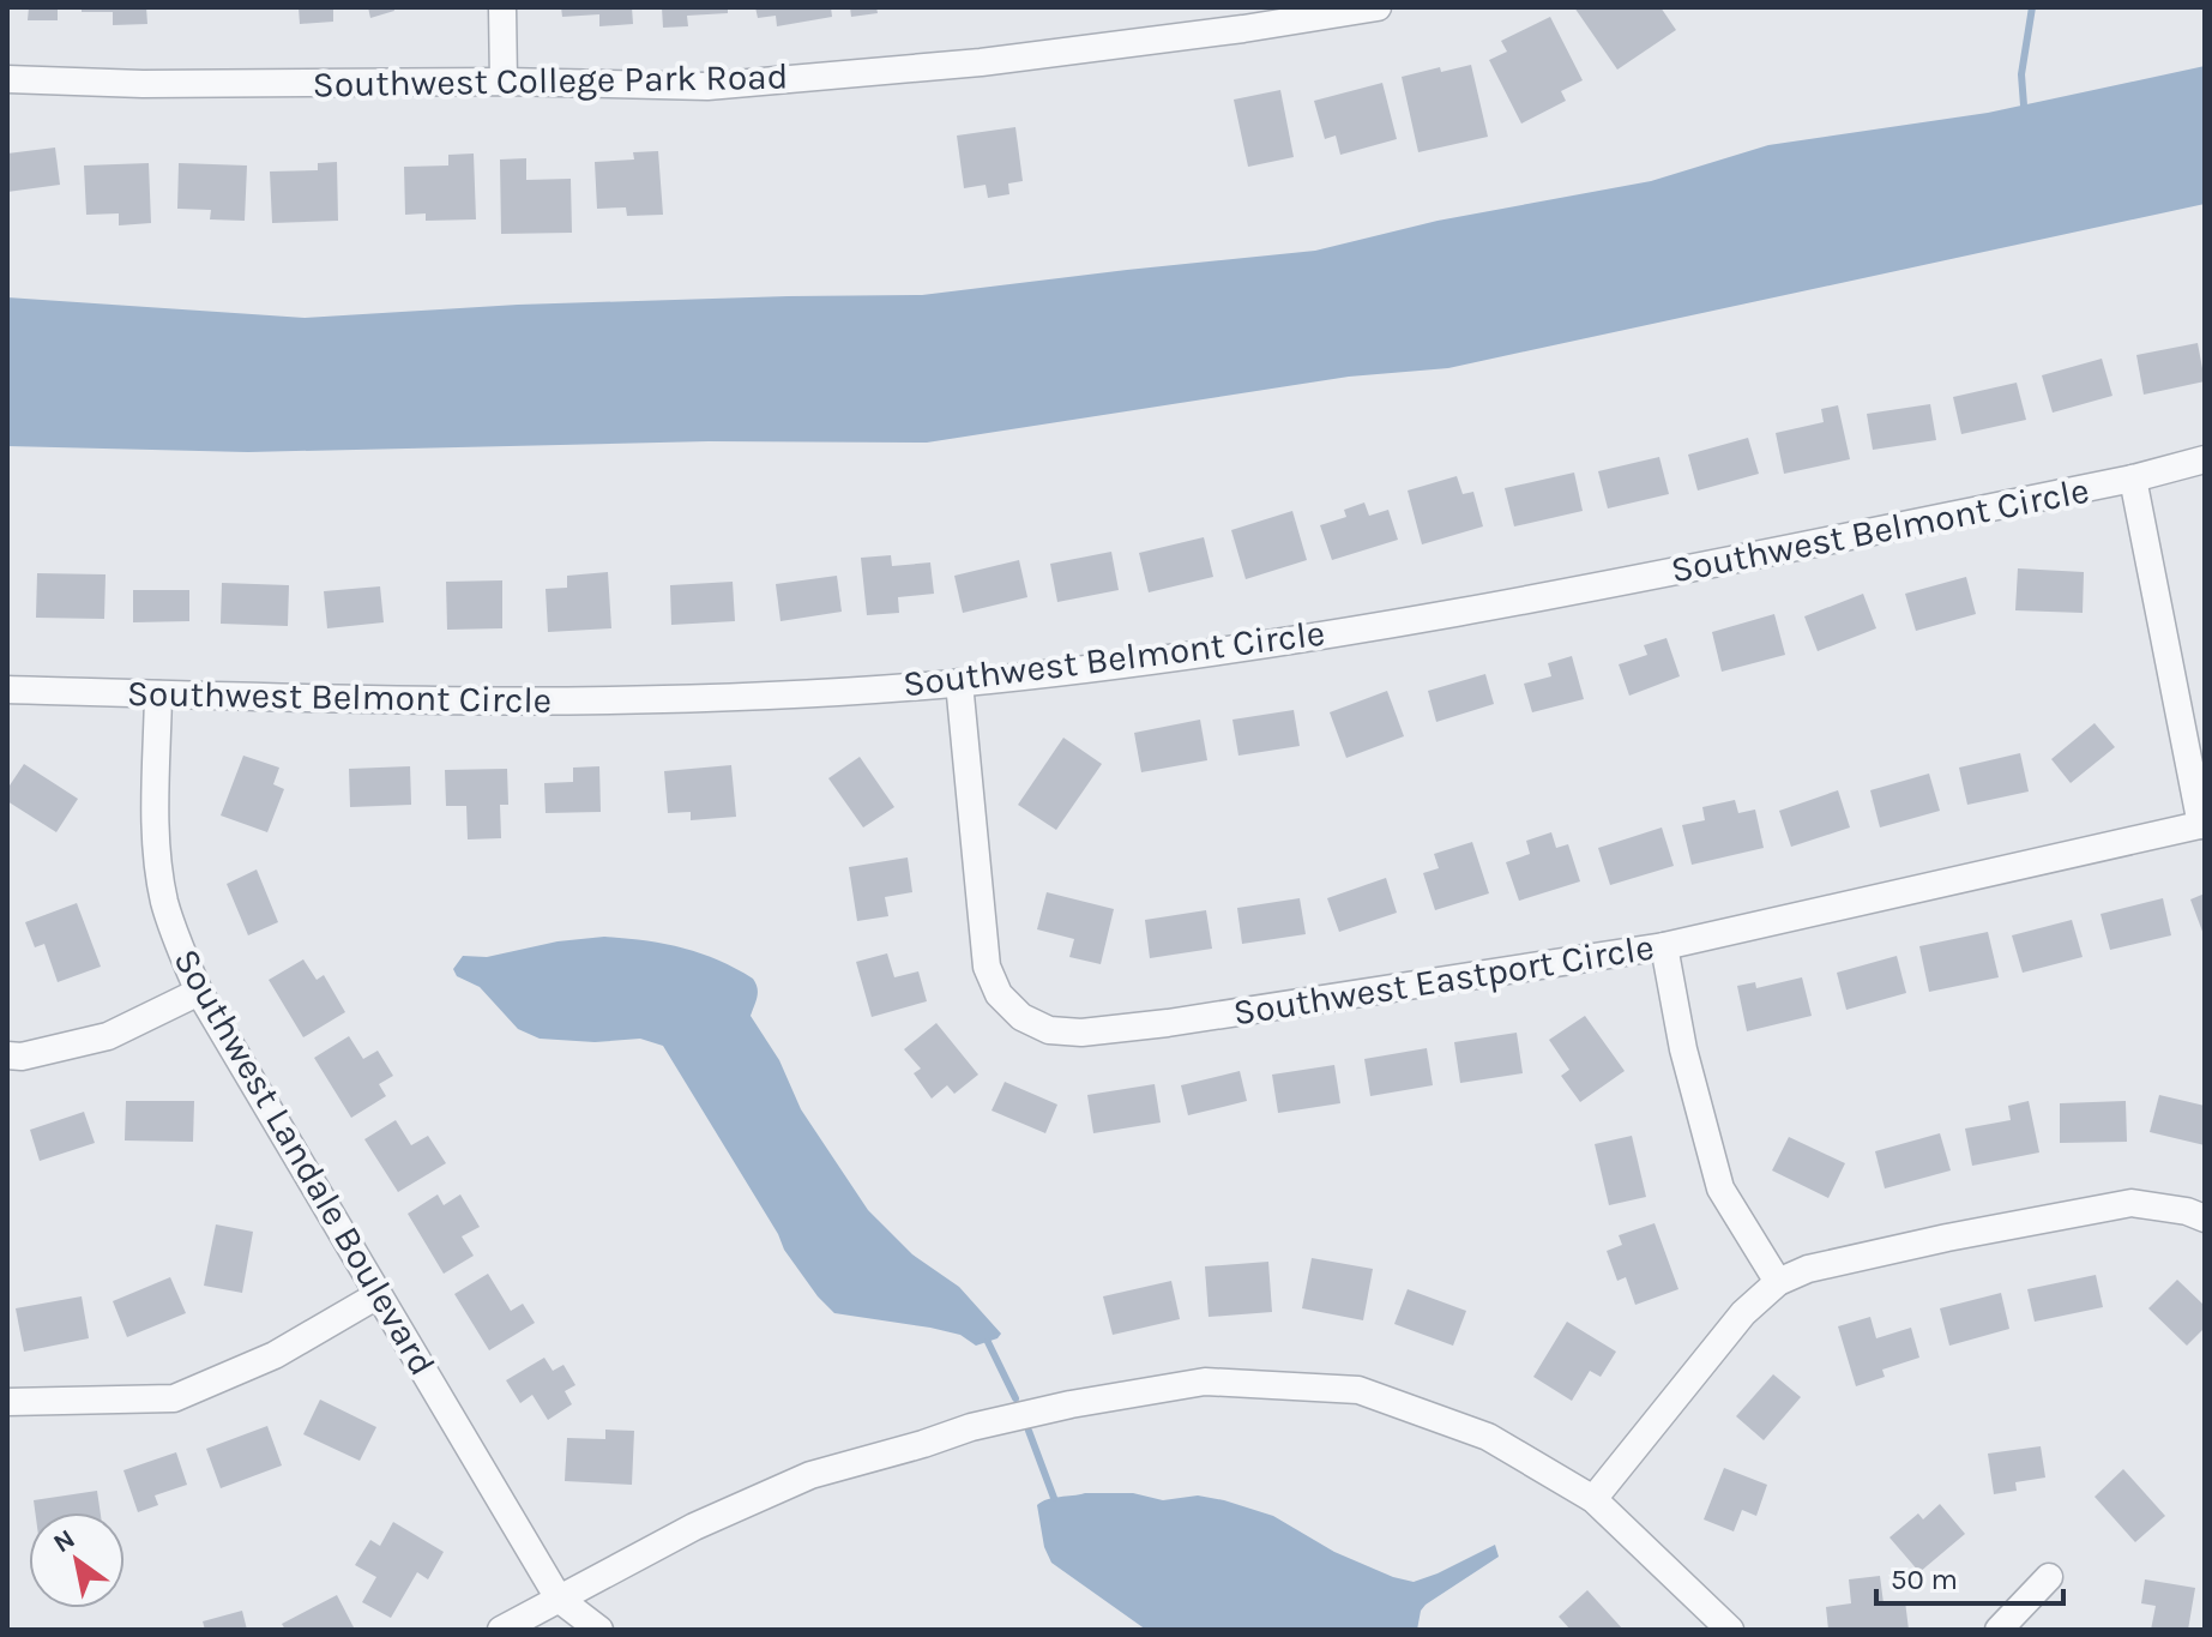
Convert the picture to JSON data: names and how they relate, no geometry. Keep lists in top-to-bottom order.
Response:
{
  "streets": {
    "street": [
      "Southwest College Park Road",
      "Southwest Belmont Circle",
      "Southwest Eastport Circle",
      "Southwest Landale Boulevard"
    ]
  },
  "crossings": [
    ["Southwest Belmont Circle", "Southwest Eastport Circle"],
    ["Southwest Belmont Circle", "Southwest Landale Boulevard"]
  ],
  "scale_bar": "50 m",
  "north": "top left"
}
